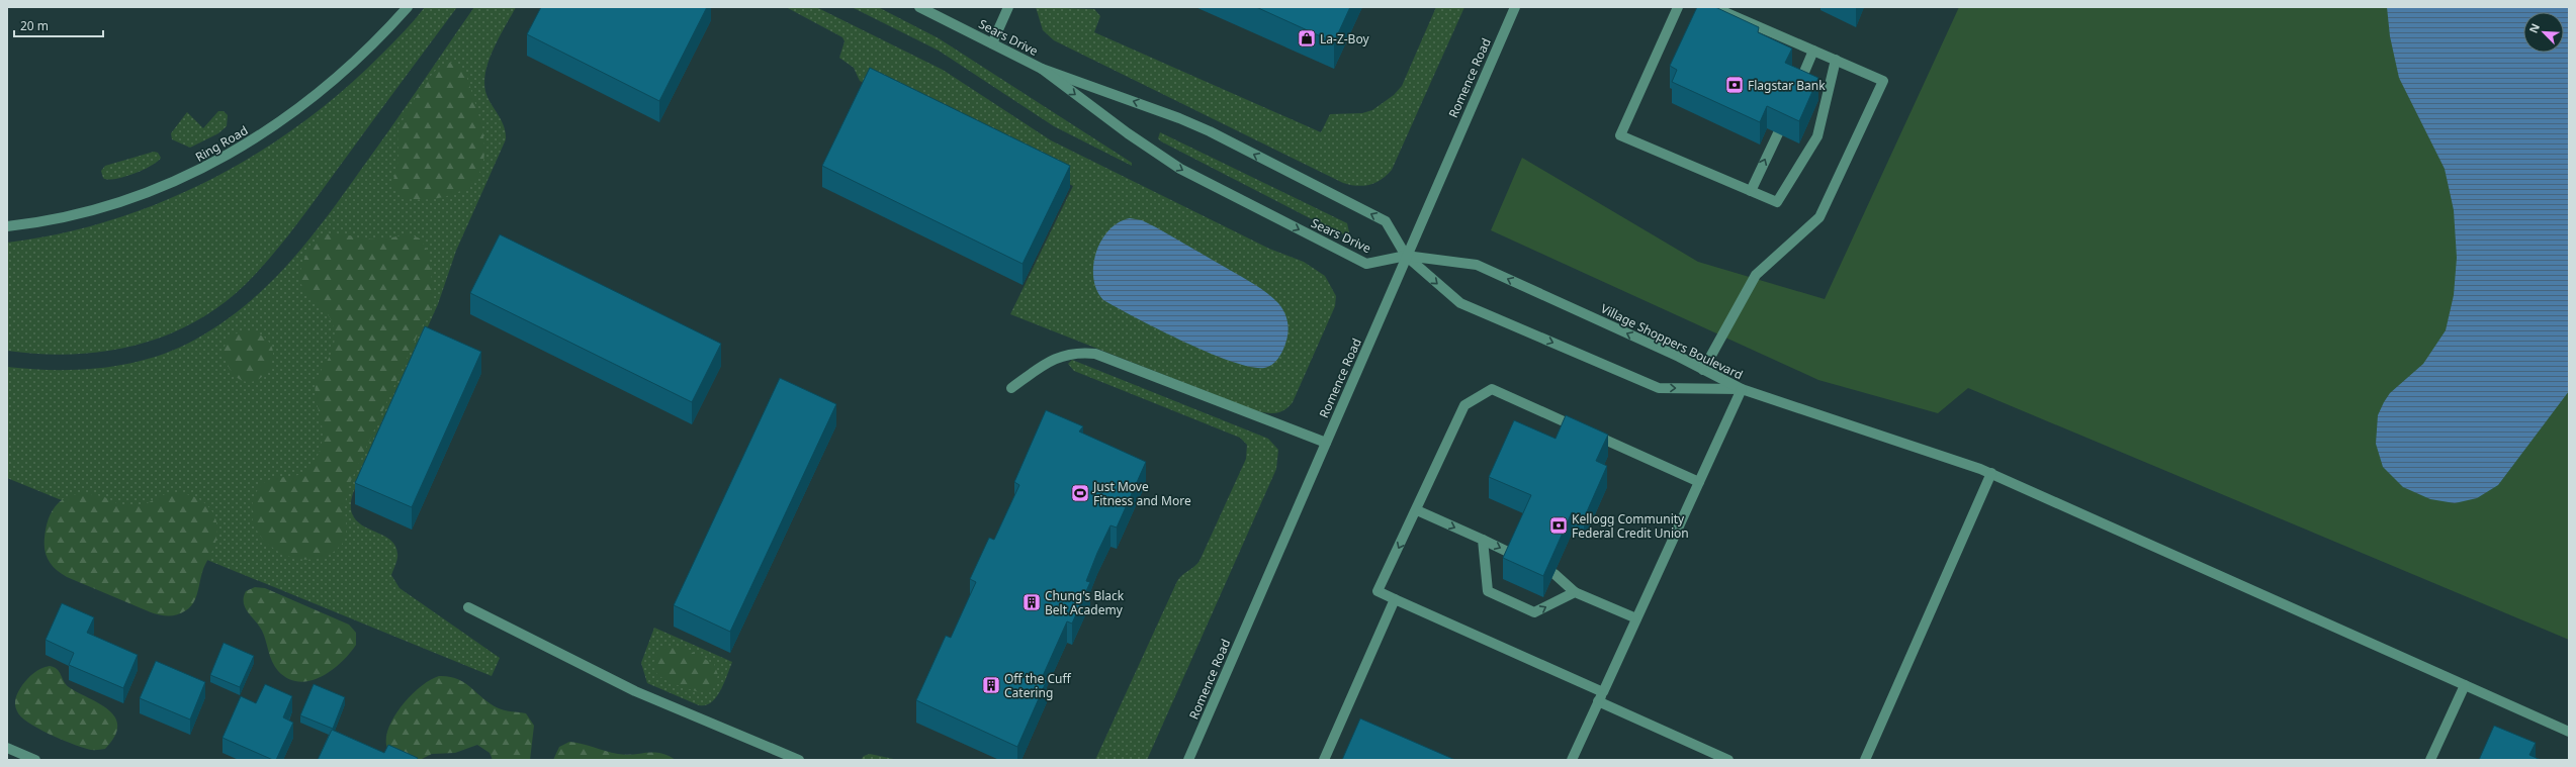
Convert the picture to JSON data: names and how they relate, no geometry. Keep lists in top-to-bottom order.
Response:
{
  "streets": {
    "street": [
      "Sears Drive",
      "Romence Road",
      "Ring Road",
      "Village Shoppers Boulevard"
    ]
  },
  "crossings": [
    ["Sears Drive", "Romence Road"],
    ["Sears Drive", "Village Shoppers Boulevard"],
    ["Romence Road", "Village Shoppers Boulevard"]
  ],
  "places": {
    "shop": ["La-Z-Boy"],
    "bank": ["Flagstar Bank", "Kellogg Community Federal Credit Union"],
    "sports": ["Just Move Fitness and More"],
    "building": ["Chung's Black Belt Academy", "Off the Cuff Catering"]
  },
  "scale_bar": "20 m",
  "north": "top left"
}
